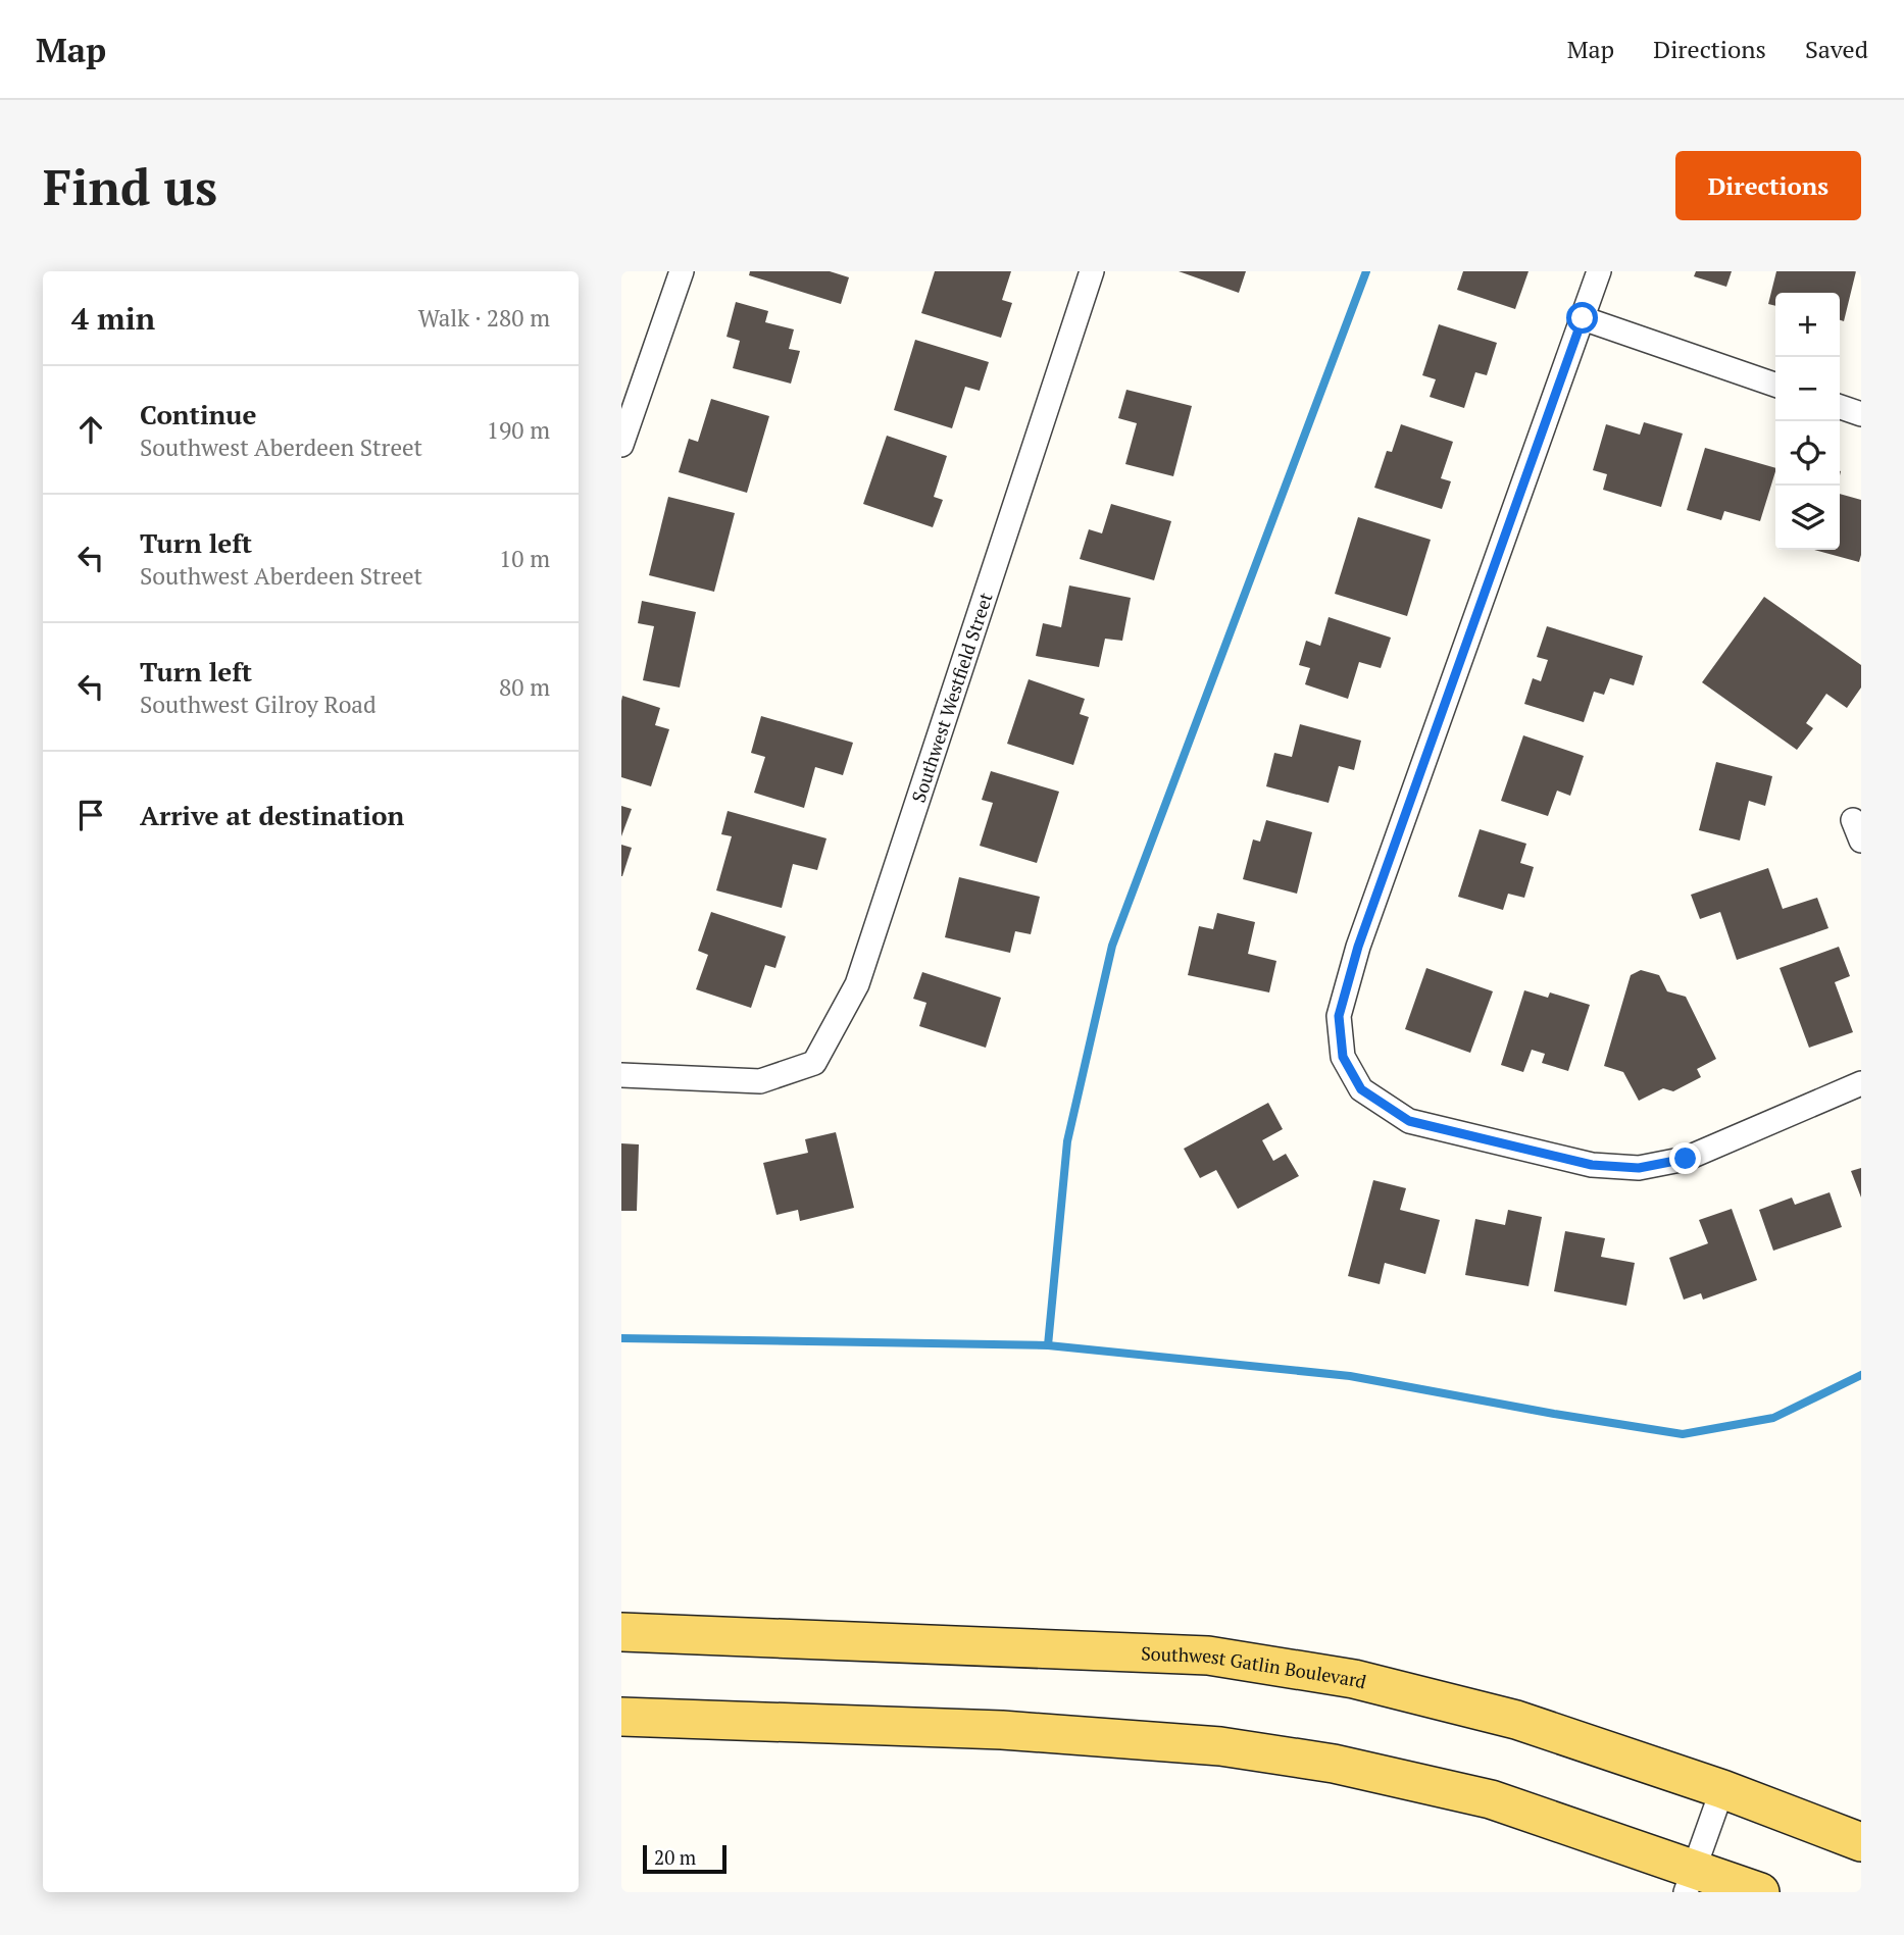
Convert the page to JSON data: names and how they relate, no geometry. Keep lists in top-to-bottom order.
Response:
{
  "streets": {
    "main road": ["Southwest Gatlin Boulevard"],
    "street": ["Southwest Westfield Street"]
  },
  "scale_bar": "20 m",
  "page": {
    "header": "Map",
    "nav": ["Map", "Directions", "Saved"],
    "buttons": "Directions",
    "title": "Find us",
    "heading": ["4 min", "Walk · 280 m"],
    "map_buttons": ["+", "−"],
    "list": [
      ["Continue", "Southwest Aberdeen Street", "190 m"],
      ["Turn left", "Southwest Aberdeen Street", "10 m"],
      ["Turn left", "Southwest Gilroy Road", "80 m"],
      "Arrive at destination"
    ],
    "scale": "20 m"
  }
}
